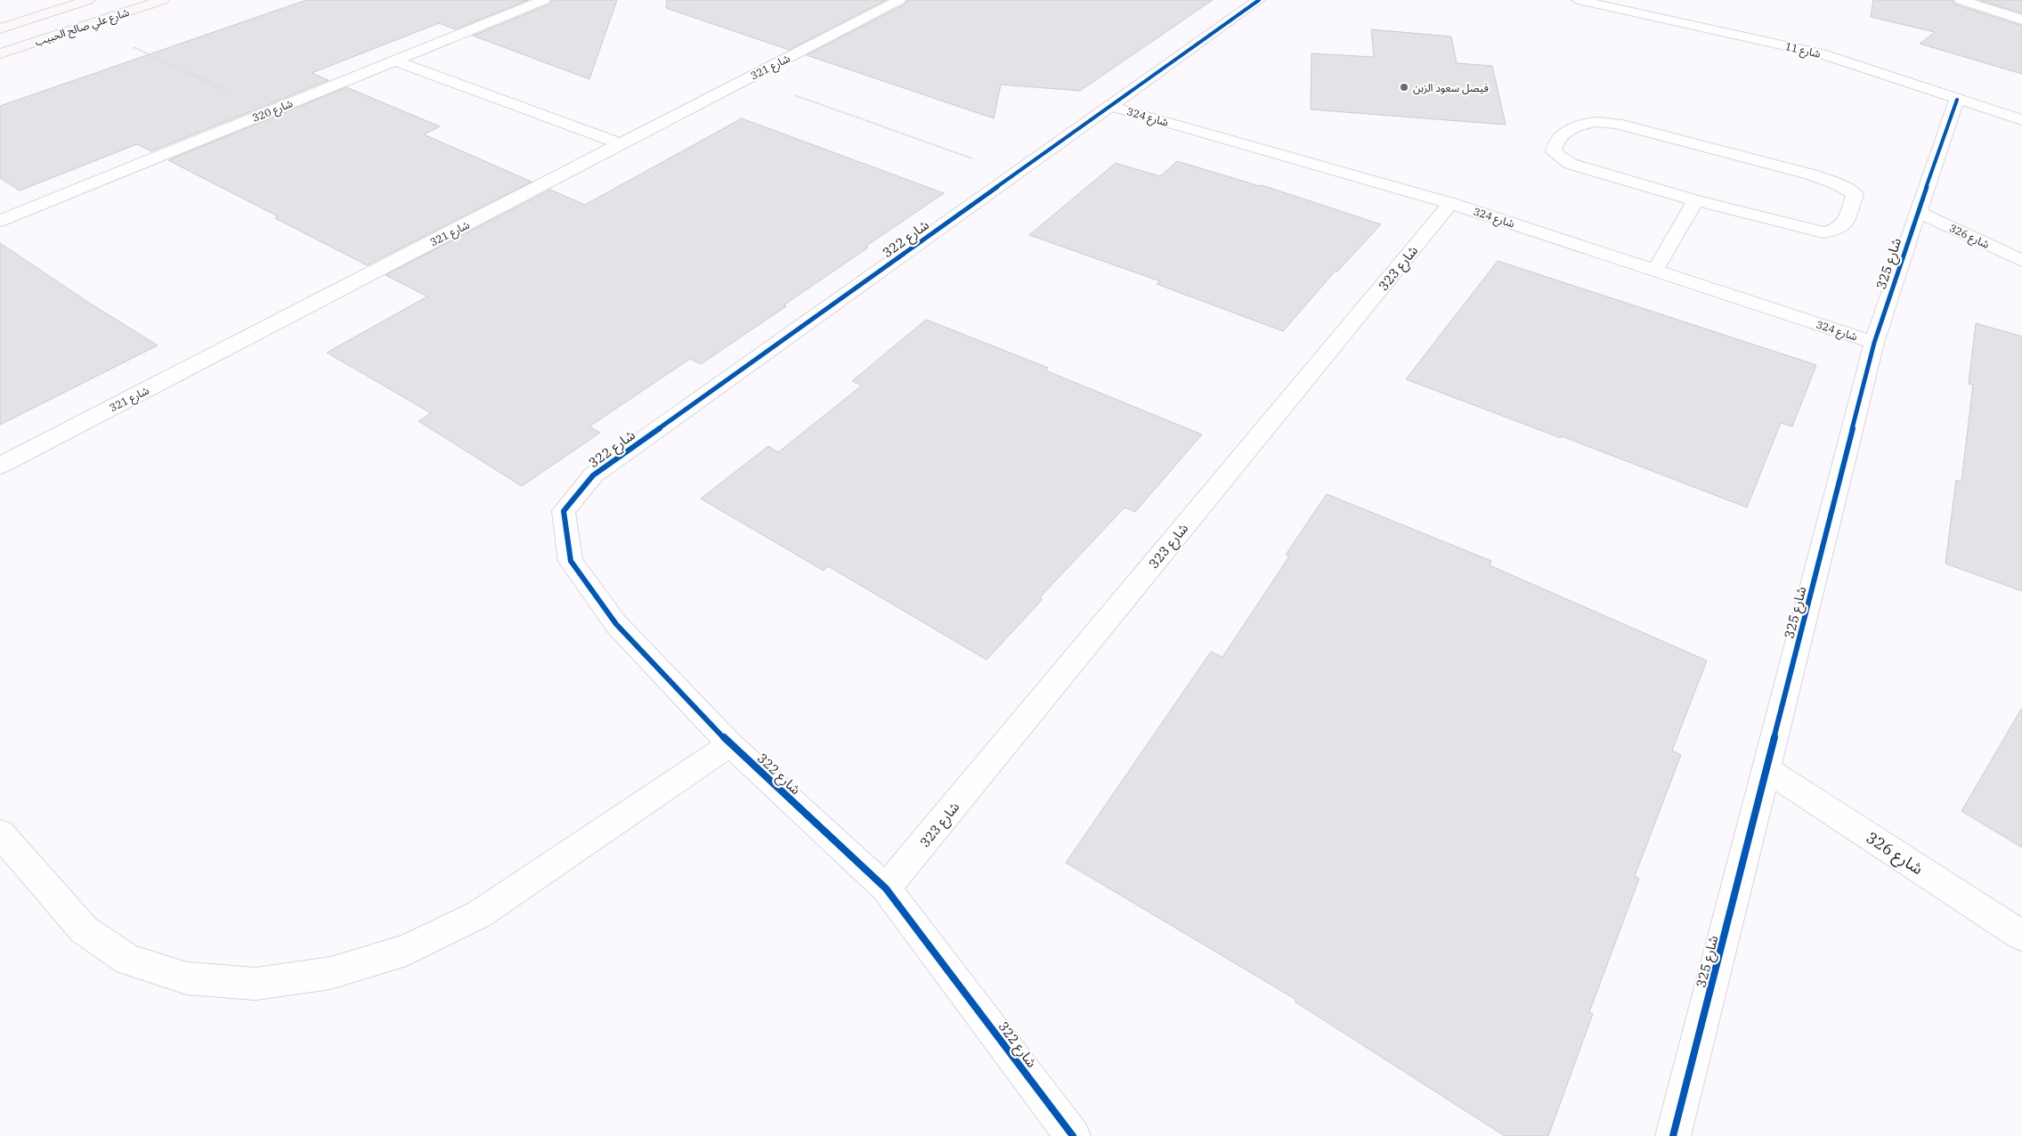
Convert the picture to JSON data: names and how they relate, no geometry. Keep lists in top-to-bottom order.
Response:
{
  "streets": {
    "street": [
      "شارع علي صالح الحبيب",
      "شارع 11",
      "شارع 321",
      "شارع 320",
      "شارع 324",
      "شارع 326",
      "شارع 322",
      "شارع 325",
      "شارع 323"
    ]
  },
  "crossings": [
    ["شارع 11", "شارع 325"],
    ["شارع 324", "شارع 322"],
    ["شارع 324", "شارع 325"],
    ["شارع 324", "شارع 323"],
    ["شارع 326", "شارع 325"],
    ["شارع 322", "شارع 323"]
  ],
  "places": ["فيصل سعود الزبن"]
}
